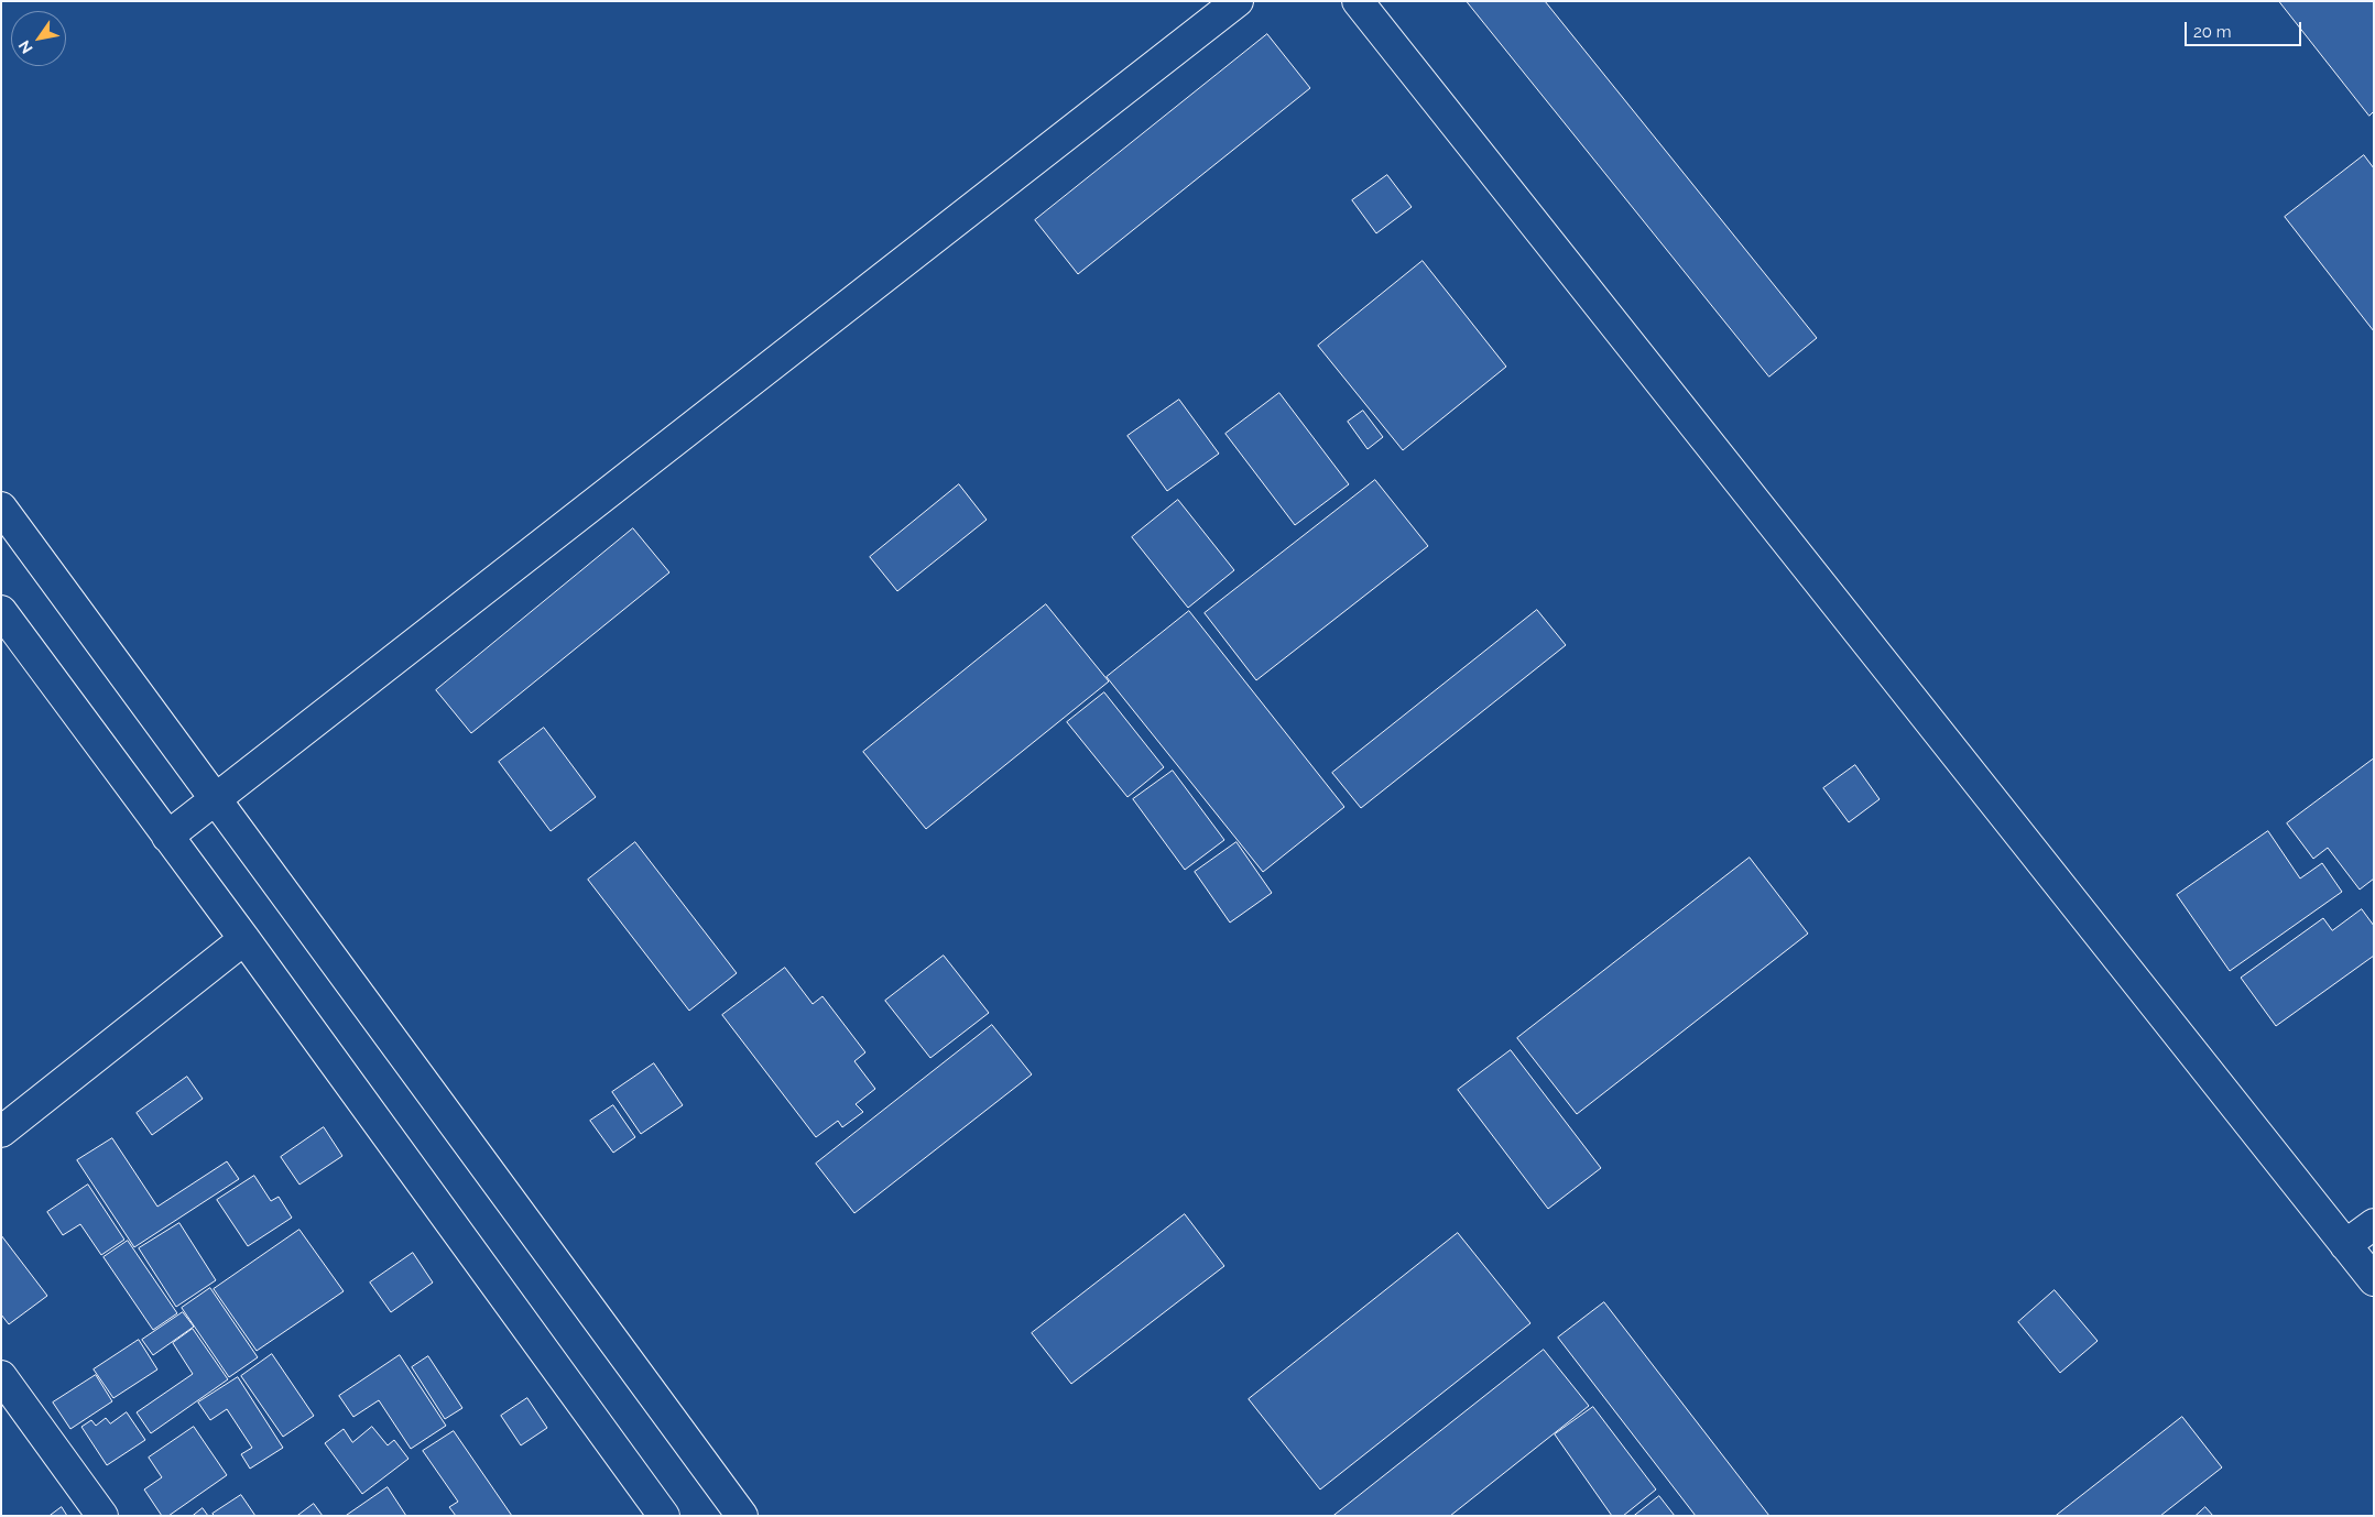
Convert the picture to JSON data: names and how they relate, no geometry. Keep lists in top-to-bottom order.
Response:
{
  "scale_bar": "20 m",
  "north": "bottom left"
}
